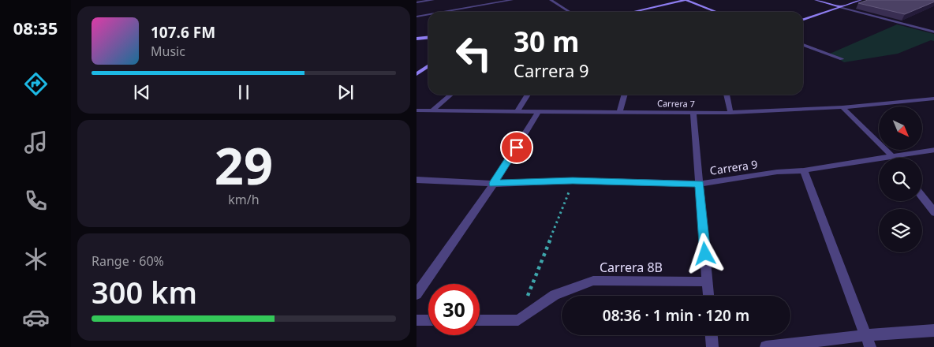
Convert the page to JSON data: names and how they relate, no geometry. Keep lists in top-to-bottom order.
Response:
{
  "streets": {
    "street": ["Carrera 7", "Carrera 9", "Carrera 8B"]
  },
  "north": "bottom right",
  "page": {
    "tabs": "08:35",
    "turn": ["30 m", "Carrera 9"],
    "song": ["107.6 FM", "Music"],
    "tile": [
      ["29", "km/h"],
      ["Range · 60%", "300 km"]
    ],
    "limit": "30",
    "trip": "08:36 · 1 min · 120 m"
  }
}
